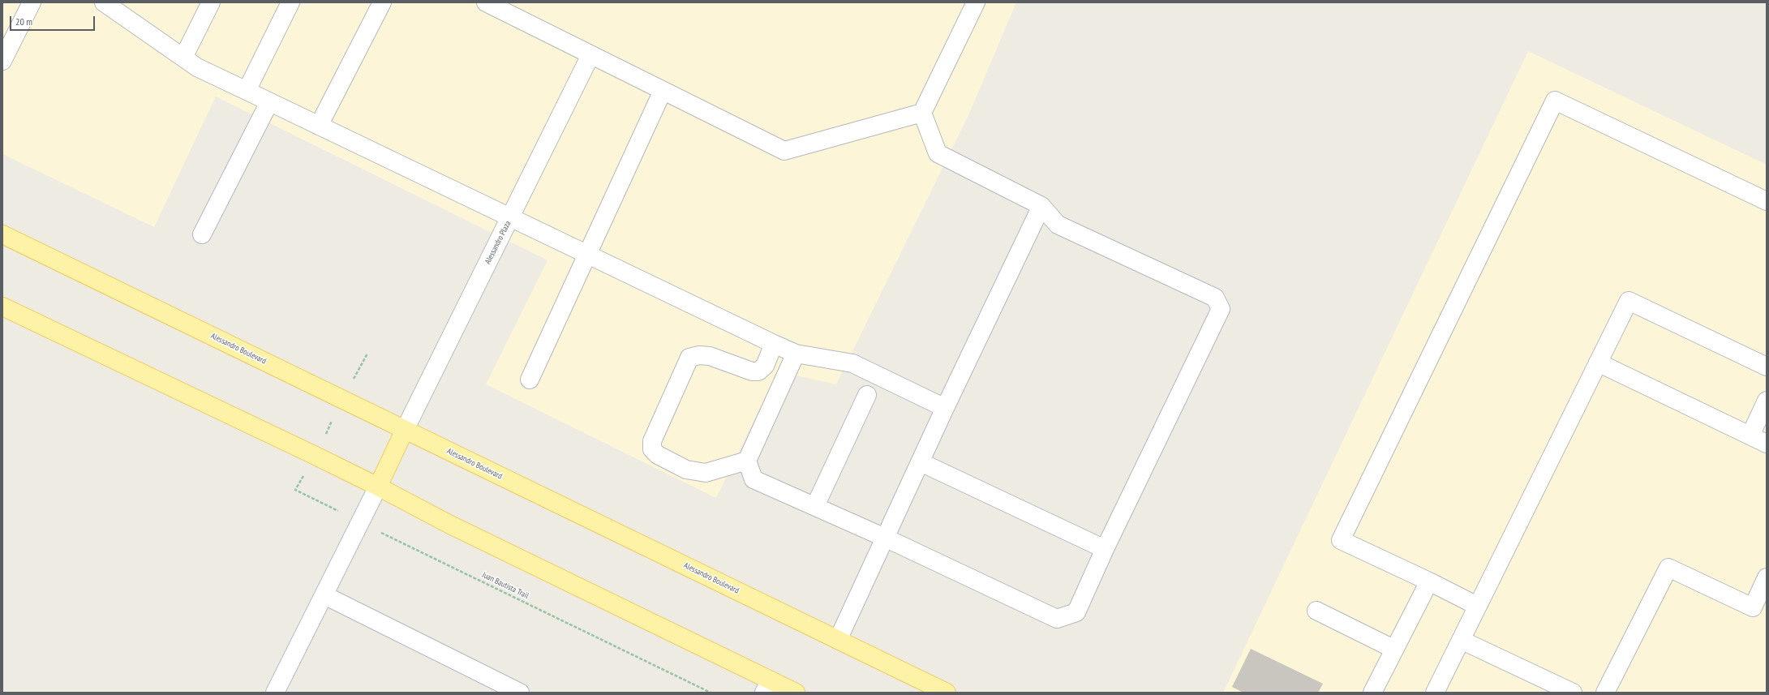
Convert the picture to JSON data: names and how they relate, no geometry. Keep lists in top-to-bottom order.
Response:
{
  "streets": {
    "main road": ["Alessandro Boulevard"],
    "lane": ["Alessandro Plaza"],
    "path": ["Juan Bautista Trail"]
  },
  "crossings": [
    ["Alessandro Plaza", "Alessandro Boulevard"]
  ],
  "scale_bar": "20 m"
}
